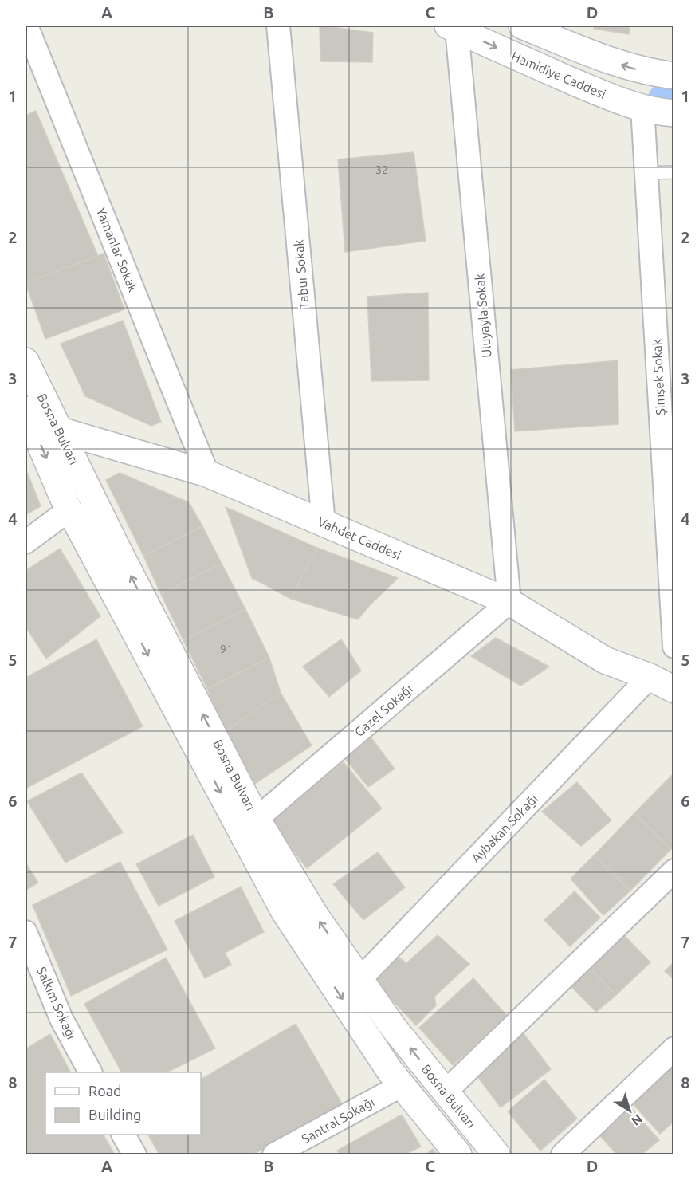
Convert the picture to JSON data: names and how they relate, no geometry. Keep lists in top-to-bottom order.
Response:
{
  "streets": {
    "main road": ["Hamidiye Caddesi", "Bosna Bulvarı", "Vahdet Caddesi"],
    "street": [
      "Yamanlar Sokak",
      "Tabur Sokak",
      "Uluyayla Sokak",
      "Şimşek Sokak",
      "Gazel Sokağı",
      "Aybakan Sokağı",
      "Salkım Sokağı",
      "Santral Sokağı"
    ]
  },
  "crossings": [
    ["Hamidiye Caddesi", "Uluyayla Sokak"],
    ["Hamidiye Caddesi", "Şimşek Sokak"],
    ["Yamanlar Sokak", "Vahdet Caddesi"],
    ["Tabur Sokak", "Vahdet Caddesi"],
    ["Uluyayla Sokak", "Vahdet Caddesi"],
    ["Uluyayla Sokak", "Gazel Sokağı"],
    ["Bosna Bulvarı", "Vahdet Caddesi"],
    ["Bosna Bulvarı", "Gazel Sokağı"],
    ["Bosna Bulvarı", "Aybakan Sokağı"],
    ["Bosna Bulvarı", "Santral Sokağı"],
    ["Vahdet Caddesi", "Gazel Sokağı"],
    ["Vahdet Caddesi", "Aybakan Sokağı"]
  ],
  "house_numbers": ["32", "91"],
  "legend": ["Road", "Building"],
  "north": "bottom right",
  "grid": {
    "columns": [
      "A",
      "B",
      "C",
      "D"
    ],
    "rows": [
      "1",
      "2",
      "3",
      "4",
      "5",
      "6",
      "7",
      "8"
    ]
  }
}
